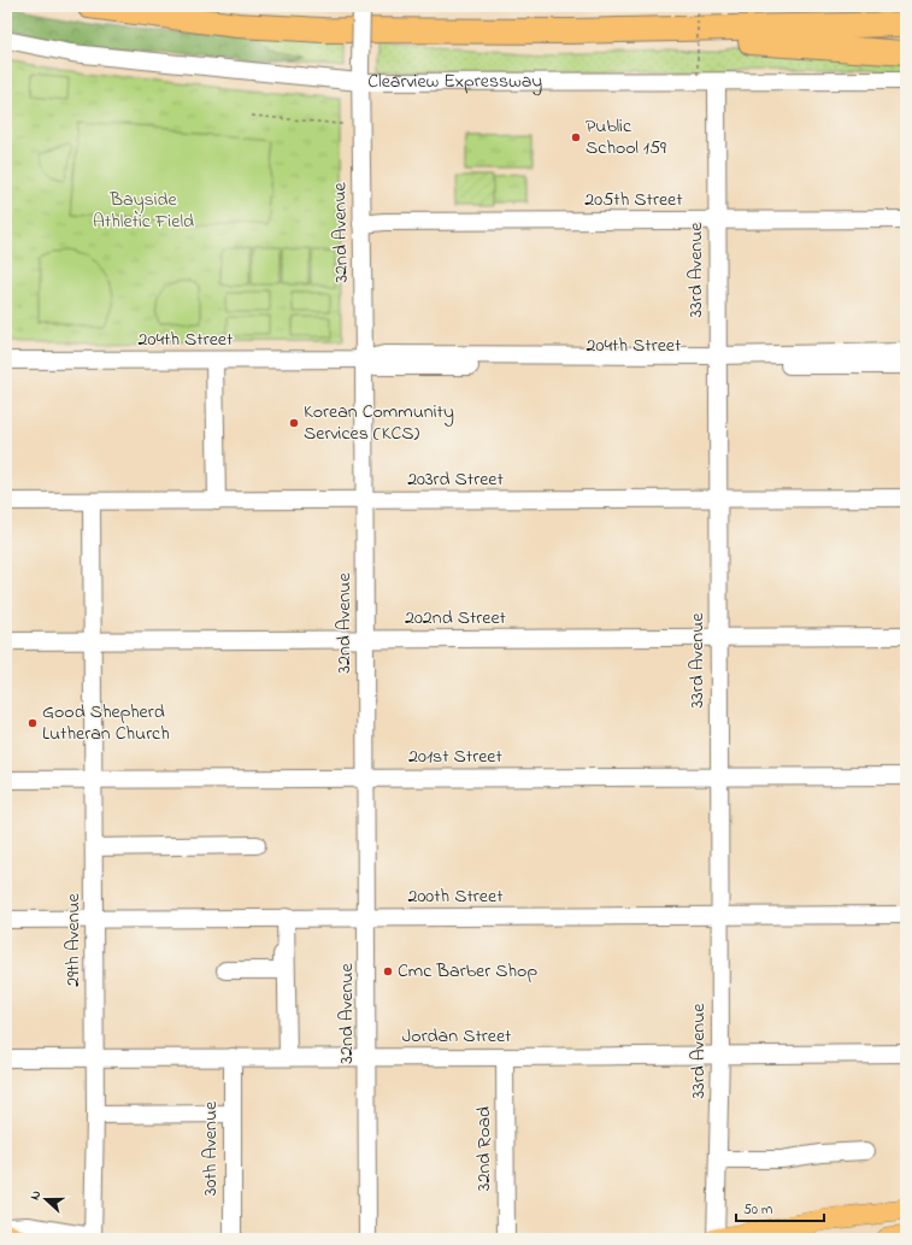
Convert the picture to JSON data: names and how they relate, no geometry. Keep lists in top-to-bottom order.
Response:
{
  "streets": {
    "street": [
      "Clearview Expressway",
      "205th Street",
      "32nd Avenue",
      "33rd Avenue",
      "204th Street",
      "203rd Street",
      "202nd Street",
      "201st Street",
      "200th Street",
      "29th Avenue",
      "Jordan Street",
      "30th Avenue",
      "32nd Road"
    ]
  },
  "crossings": [
    ["Clearview Expressway", "32nd Avenue"],
    ["Clearview Expressway", "33rd Avenue"],
    ["205th Street", "32nd Avenue"],
    ["205th Street", "33rd Avenue"],
    ["32nd Avenue", "204th Street"],
    ["32nd Avenue", "203rd Street"],
    ["32nd Avenue", "202nd Street"],
    ["32nd Avenue", "201st Street"],
    ["32nd Avenue", "200th Street"],
    ["32nd Avenue", "Jordan Street"],
    ["33rd Avenue", "204th Street"],
    ["33rd Avenue", "203rd Street"],
    ["33rd Avenue", "202nd Street"],
    ["33rd Avenue", "201st Street"],
    ["33rd Avenue", "200th Street"],
    ["33rd Avenue", "Jordan Street"],
    ["203rd Street", "29th Avenue"],
    ["202nd Street", "29th Avenue"],
    ["201st Street", "29th Avenue"],
    ["200th Street", "29th Avenue"],
    ["29th Avenue", "Jordan Street"],
    ["Jordan Street", "30th Avenue"],
    ["Jordan Street", "32nd Road"]
  ],
  "parks": ["Bayside Athletic Field"],
  "places": [
    "Public School 159",
    "Korean Community Services (KCS)",
    "Good Shepherd Lutheran Church",
    "Cmc Barber Shop"
  ],
  "scale_bar": "50 m",
  "north": "left"
}
